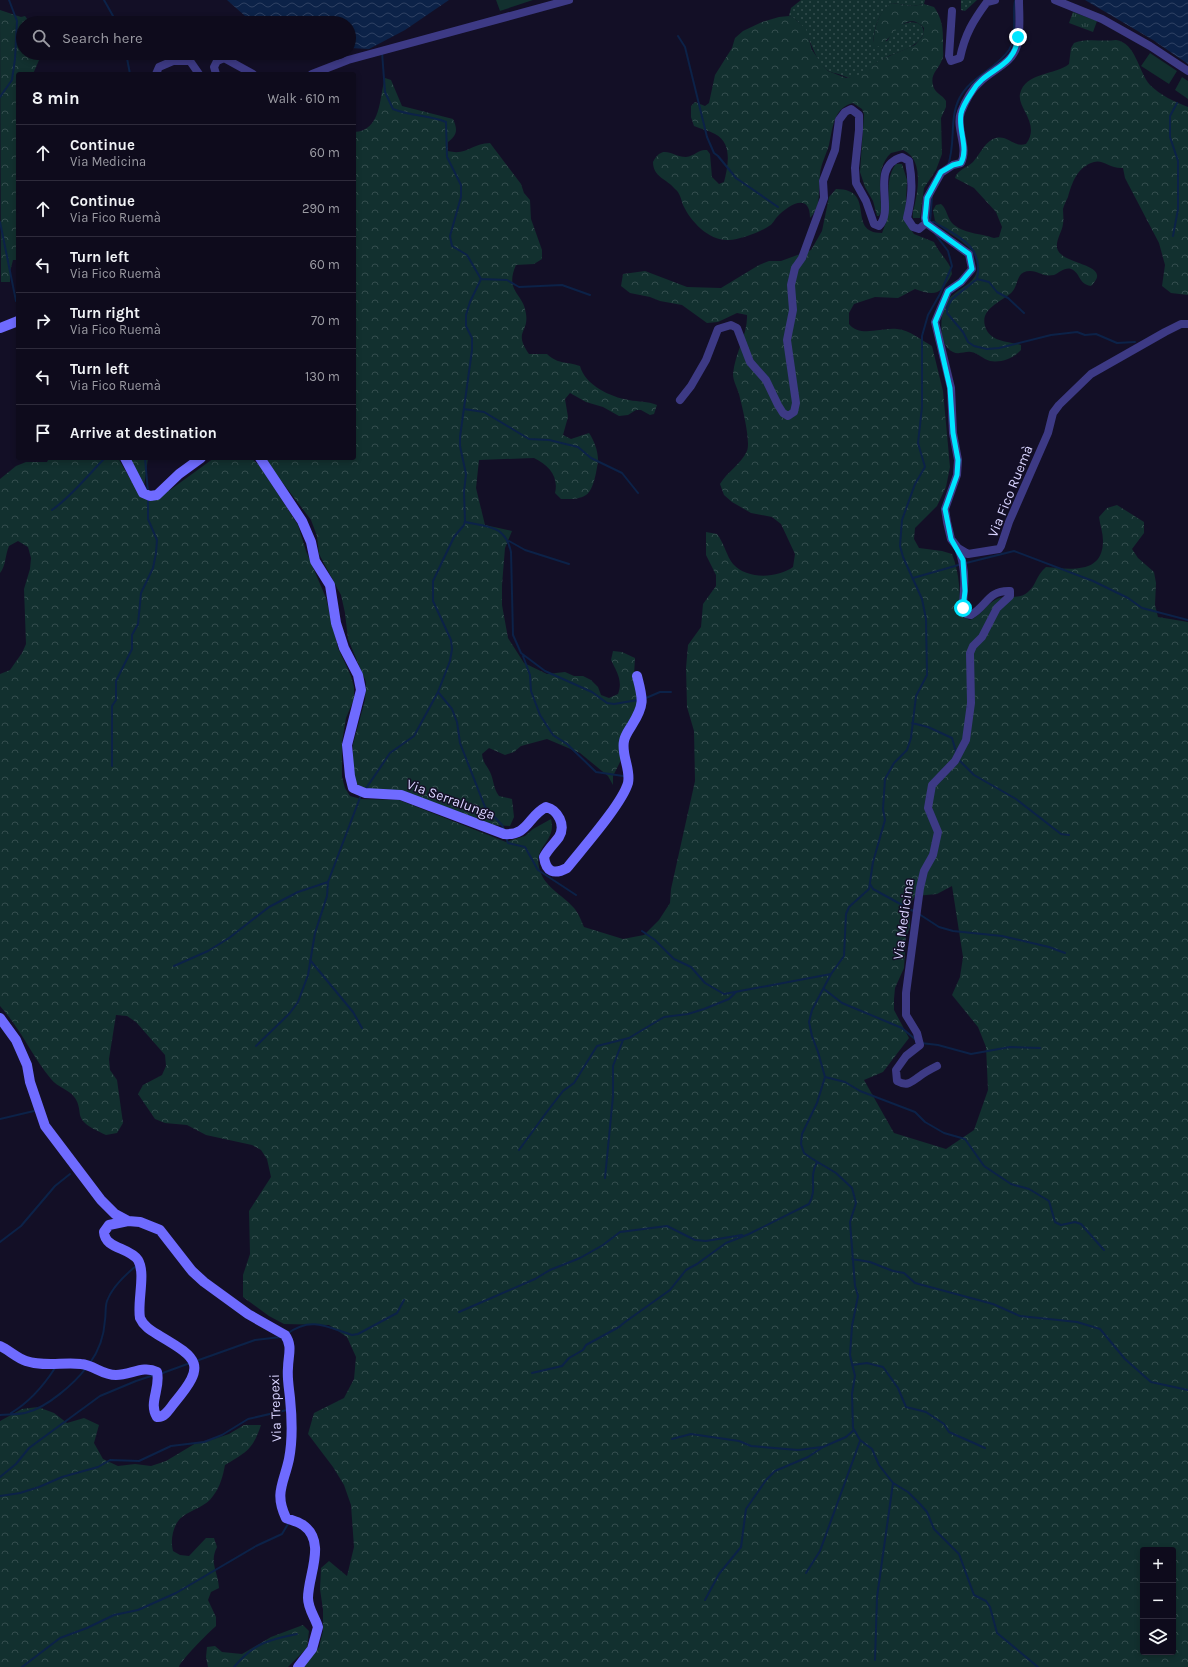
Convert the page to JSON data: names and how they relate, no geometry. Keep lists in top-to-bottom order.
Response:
{
  "streets": {
    "street": [
      "Via Fico Ruemà",
      "Via Serralunga",
      "Via Medicina",
      "Via Trepexi"
    ]
  },
  "crossings": [
    ["Via Fico Ruemà", "Via Medicina"]
  ],
  "page": {
    "search": "Search here",
    "heading": ["8 min", "Walk · 610 m"],
    "list": [
      ["Continue", "Via Medicina", "60 m"],
      ["Continue", "Via Fico Ruemà", "290 m"],
      ["Turn left", "Via Fico Ruemà", "60 m"],
      ["Turn right", "Via Fico Ruemà", "70 m"],
      ["Turn left", "Via Fico Ruemà", "130 m"],
      "Arrive at destination"
    ],
    "map_buttons": ["+", "−"]
  }
}
